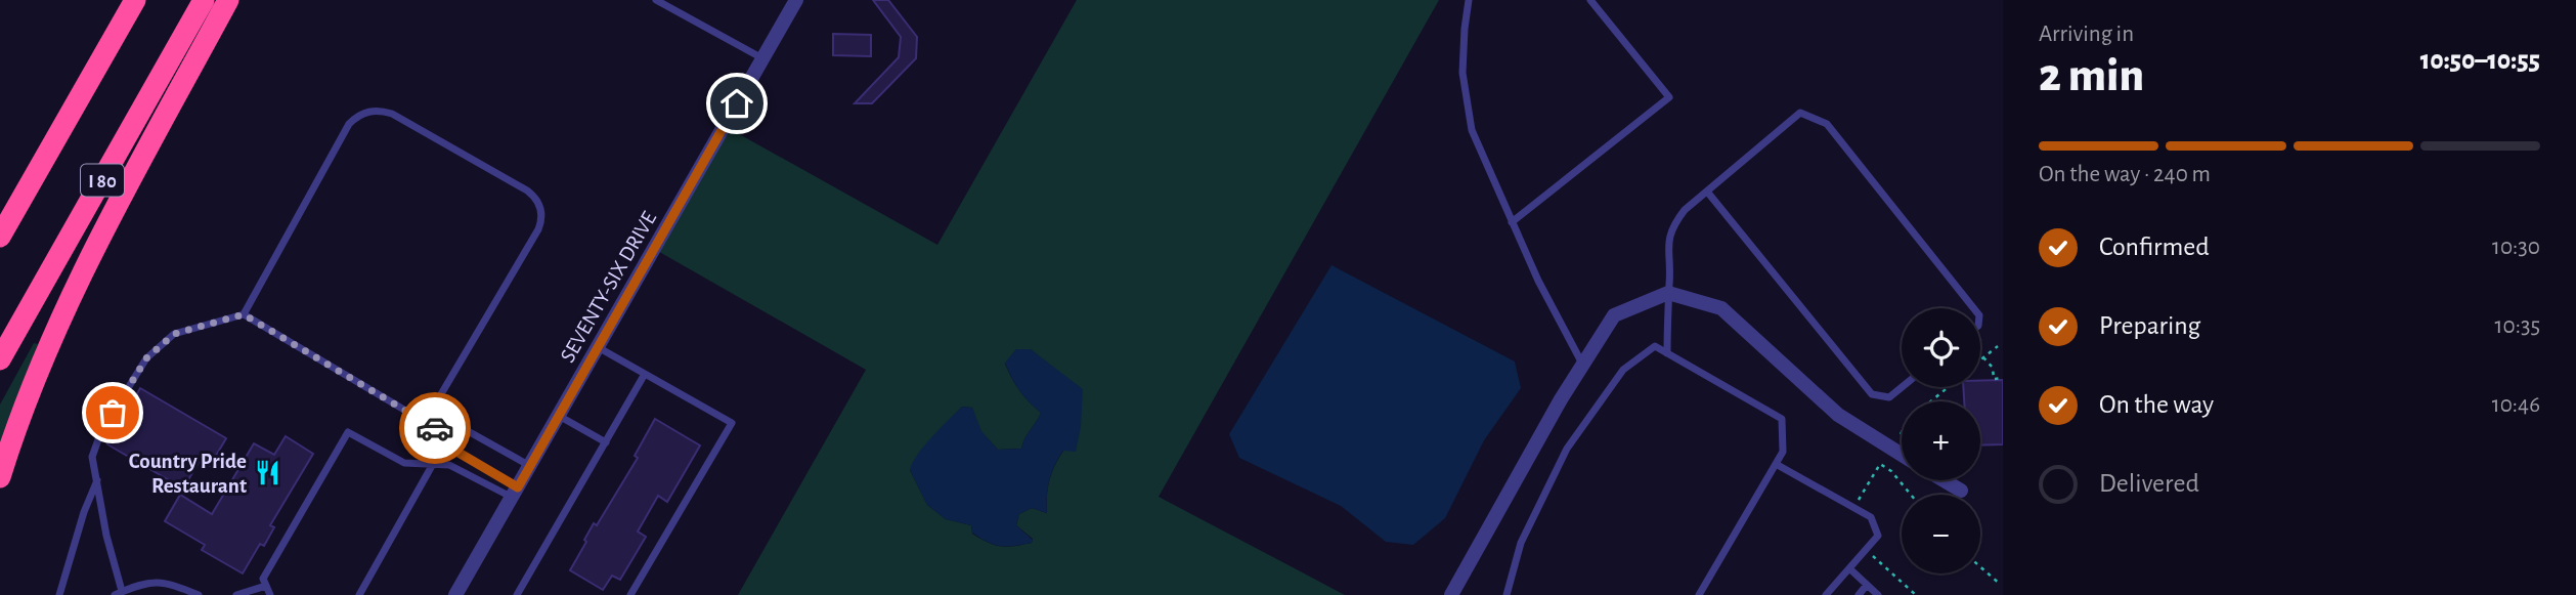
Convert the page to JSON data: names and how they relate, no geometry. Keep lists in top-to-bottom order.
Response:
{
  "streets": {
    "highway": ["I 80"],
    "street": ["SEVENTY-SIX DRIVE"]
  },
  "places": {
    "restaurant": ["Country Pride Restaurant"]
  },
  "page": {
    "heading": ["2 min", "Arriving in", "10:50–10:55"],
    "bar": "On the way · 240 m",
    "list": [
      ["Confirmed", "10:30"],
      ["Preparing", "10:35"],
      ["On the way", "10:46"],
      "Delivered"
    ],
    "map_buttons": ["+", "−"]
  }
}
